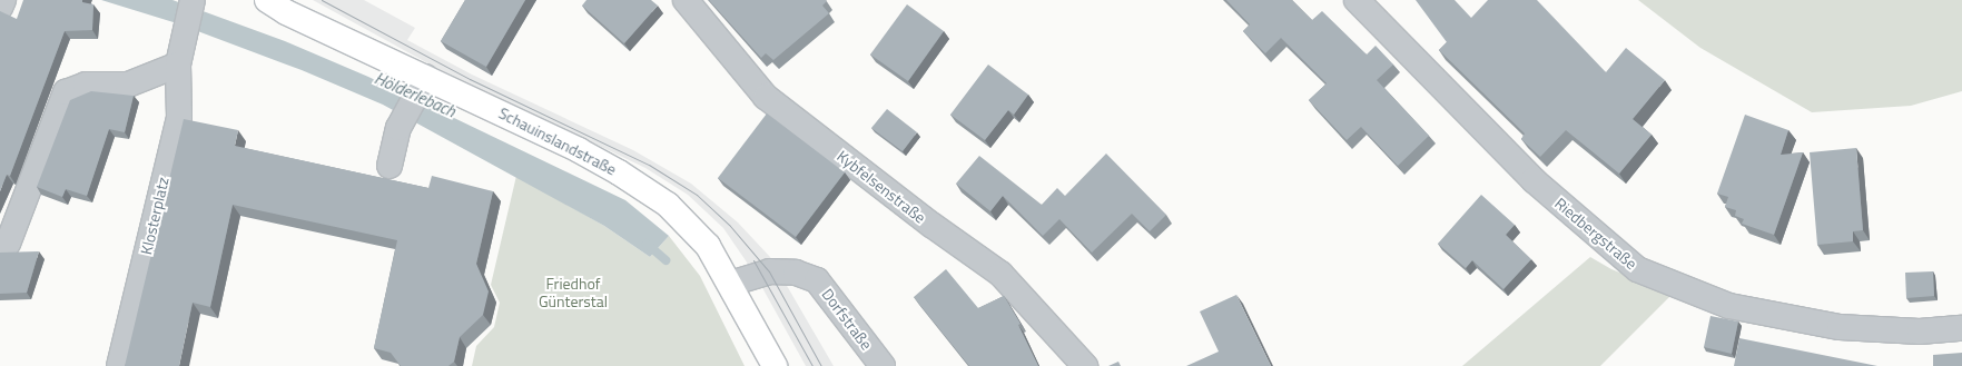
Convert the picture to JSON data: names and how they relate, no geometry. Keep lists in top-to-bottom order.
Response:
{
  "streets": {
    "main road": ["Schauinslandstraße"],
    "street": [
      "Kybfelsenstraße",
      "Klosterplatz",
      "Riedbergstraße",
      "Dorfstraße"
    ]
  },
  "crossings": [
    ["Schauinslandstraße", "Dorfstraße"]
  ],
  "water": ["Hölderlebach"],
  "parks": ["Friedhof Günterstal"]
}
